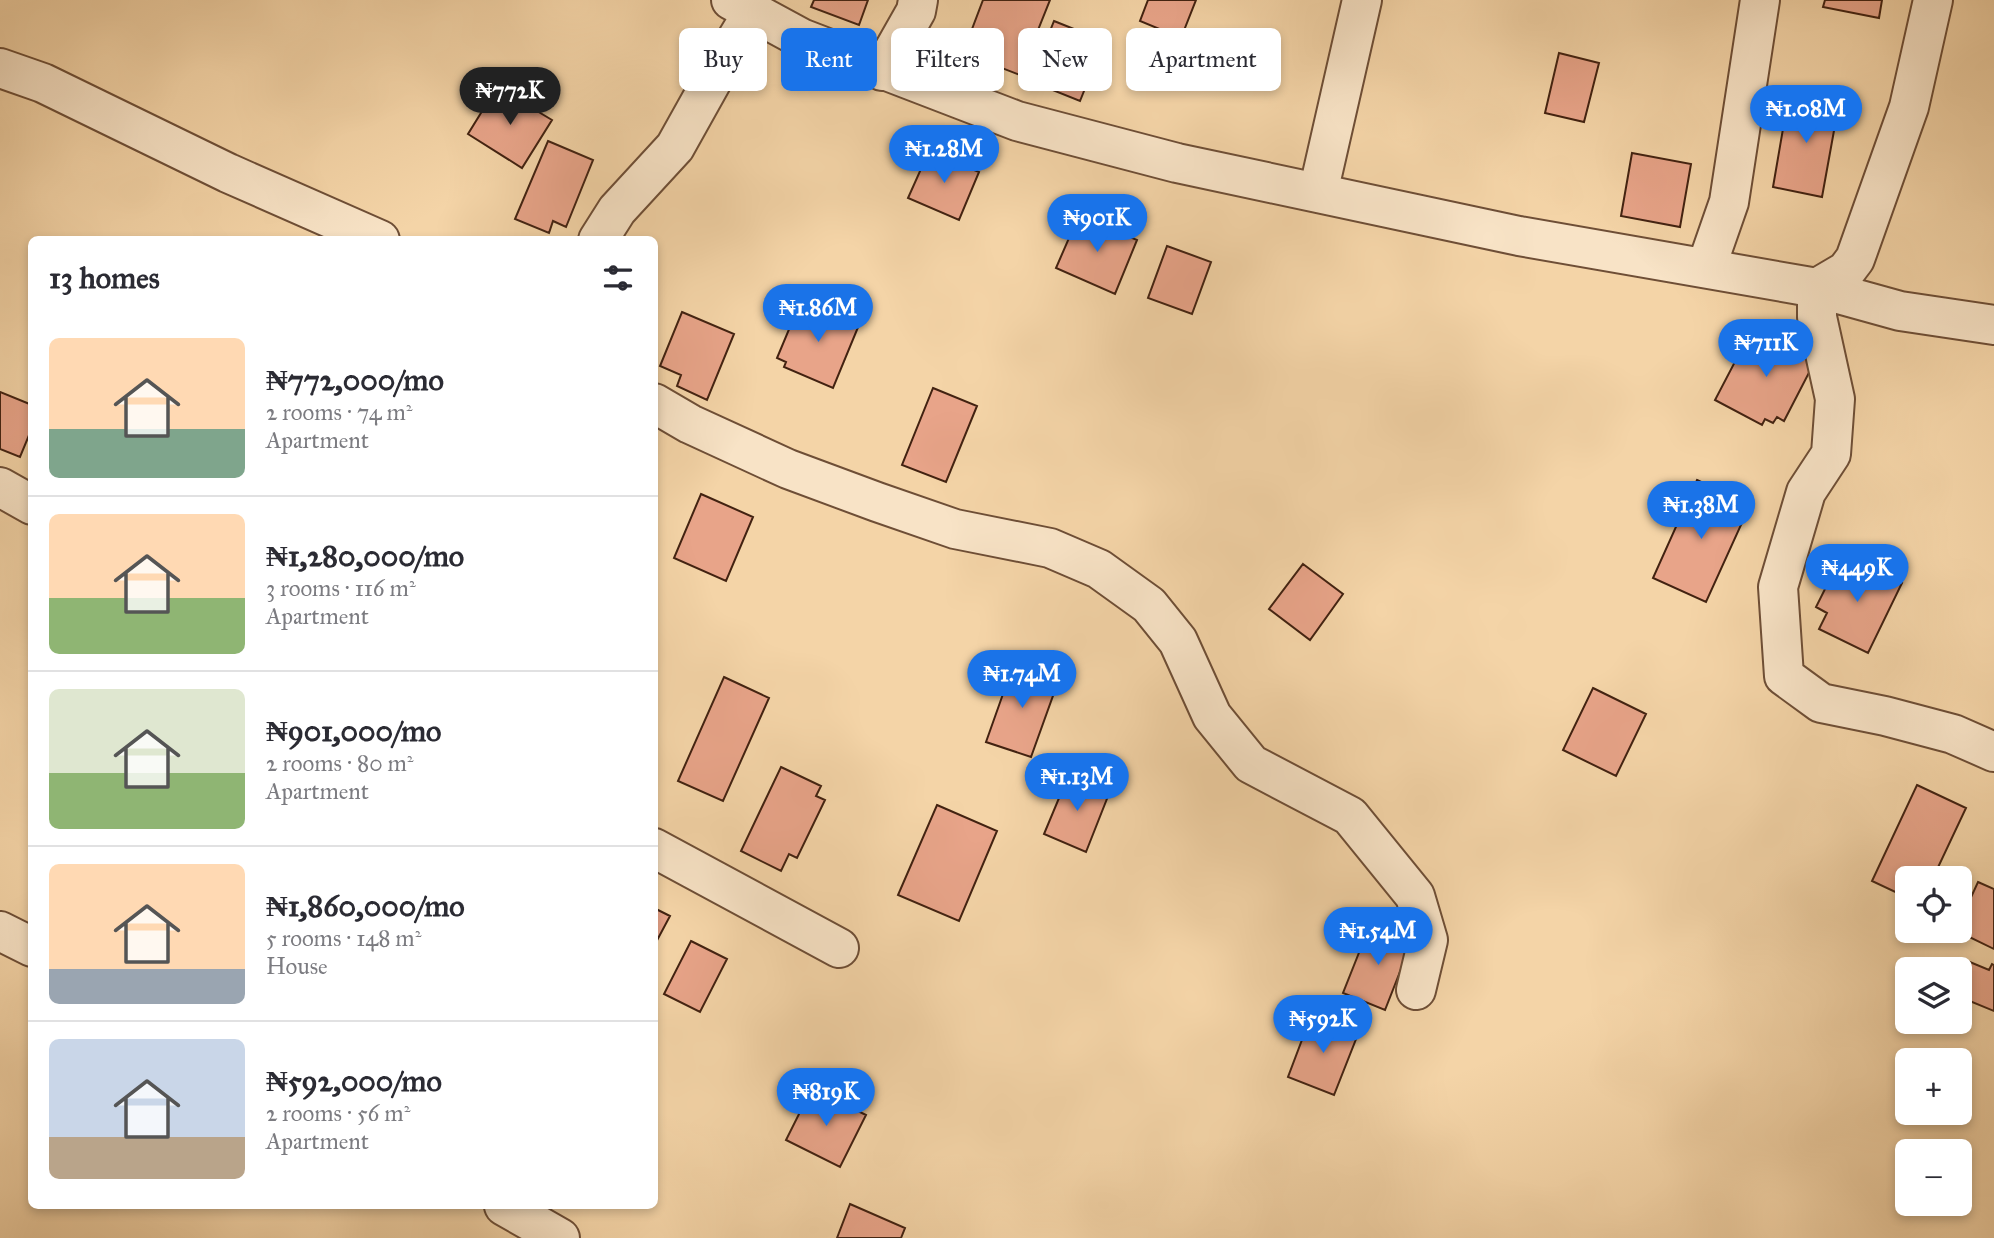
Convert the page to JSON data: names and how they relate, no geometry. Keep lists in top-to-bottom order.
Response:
{
  "page": {
    "chip": [
      "Buy",
      "Rent",
      "Filters",
      "New",
      "Apartment"
    ],
    "price": [
      "₦772K",
      "₦1.08M",
      "₦1.28M",
      "₦901K",
      "₦1.86M",
      "₦711K",
      "₦1.38M",
      "₦449K",
      "₦1.74M",
      "₦1.13M",
      "₦1.54M",
      "₦592K",
      "₦819K"
    ],
    "heading": "13 homes",
    "list": [
      {
        "name": "₦772,000/mo",
        "note": "2 rooms · 74 m² · Apartment"
      },
      {
        "name": "₦1,280,000/mo",
        "note": "3 rooms · 116 m² · Apartment"
      },
      {
        "name": "₦901,000/mo",
        "note": "2 rooms · 80 m² · Apartment"
      },
      {
        "name": "₦1,860,000/mo",
        "note": "5 rooms · 148 m² · House"
      },
      {
        "name": "₦592,000/mo",
        "note": "2 rooms · 56 m² · Apartment"
      }
    ],
    "map_buttons": ["+", "−"]
  }
}
